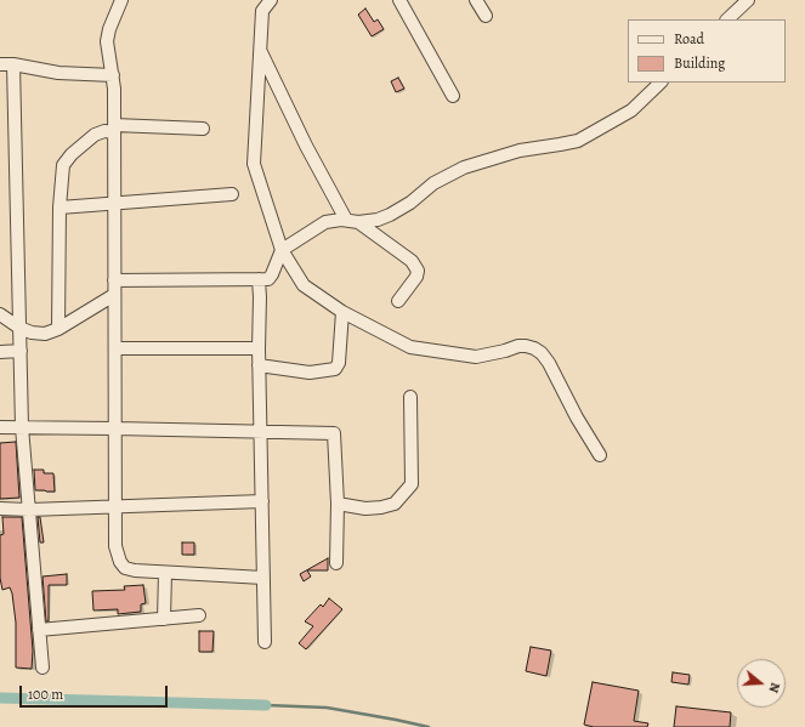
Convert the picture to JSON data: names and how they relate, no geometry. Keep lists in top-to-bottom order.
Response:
{
  "legend": ["Road", "Building"],
  "scale_bar": "100 m",
  "north": "right"
}
